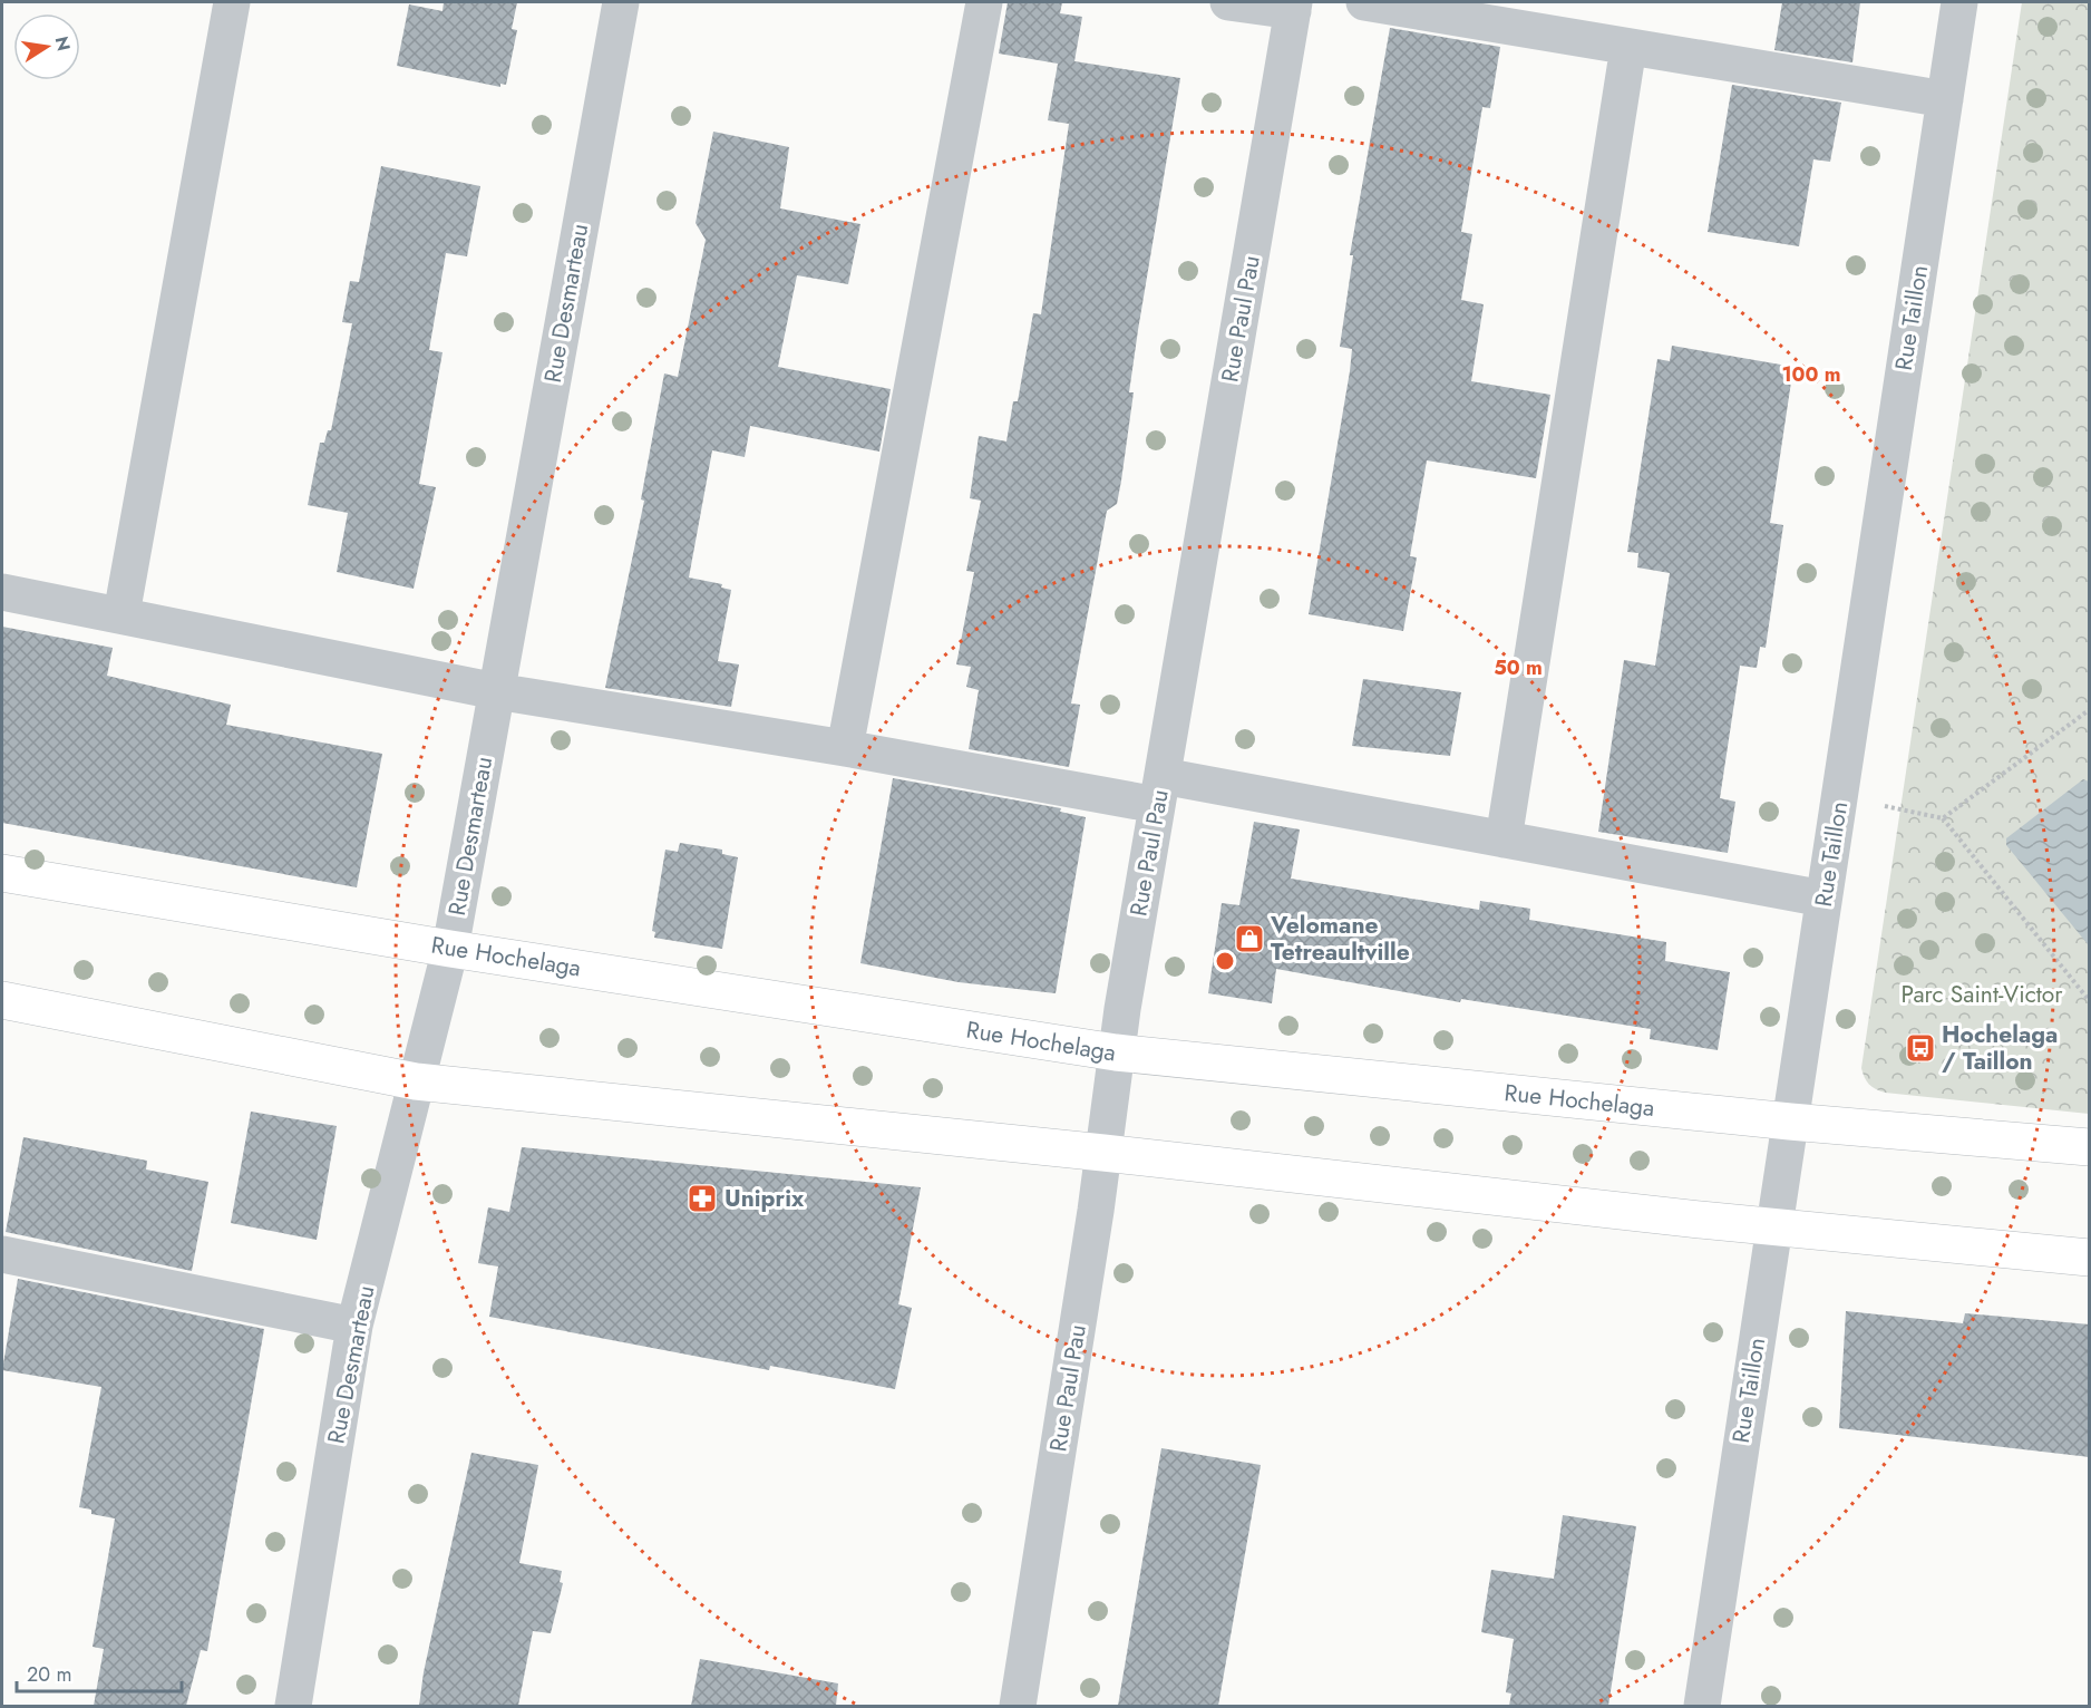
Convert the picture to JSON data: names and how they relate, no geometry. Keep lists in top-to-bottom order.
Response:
{
  "streets": {
    "main road": ["Rue Hochelaga"],
    "street": ["Rue Desmarteau", "Rue Taillon", "Rue Paul Pau"]
  },
  "crossings": [
    ["Rue Desmarteau", "Rue Hochelaga"],
    ["Rue Taillon", "Rue Hochelaga"],
    ["Rue Paul Pau", "Rue Hochelaga"]
  ],
  "parks": ["Parc Saint-Victor"],
  "places": {
    "shop": ["Velomane Tetreaultville"],
    "bus stop": ["Hochelaga / Taillon"],
    "pharmacy": ["Uniprix"]
  },
  "scale_bar": "20 m",
  "north": "right",
  "rings": ["100 m", "50 m"]
}
